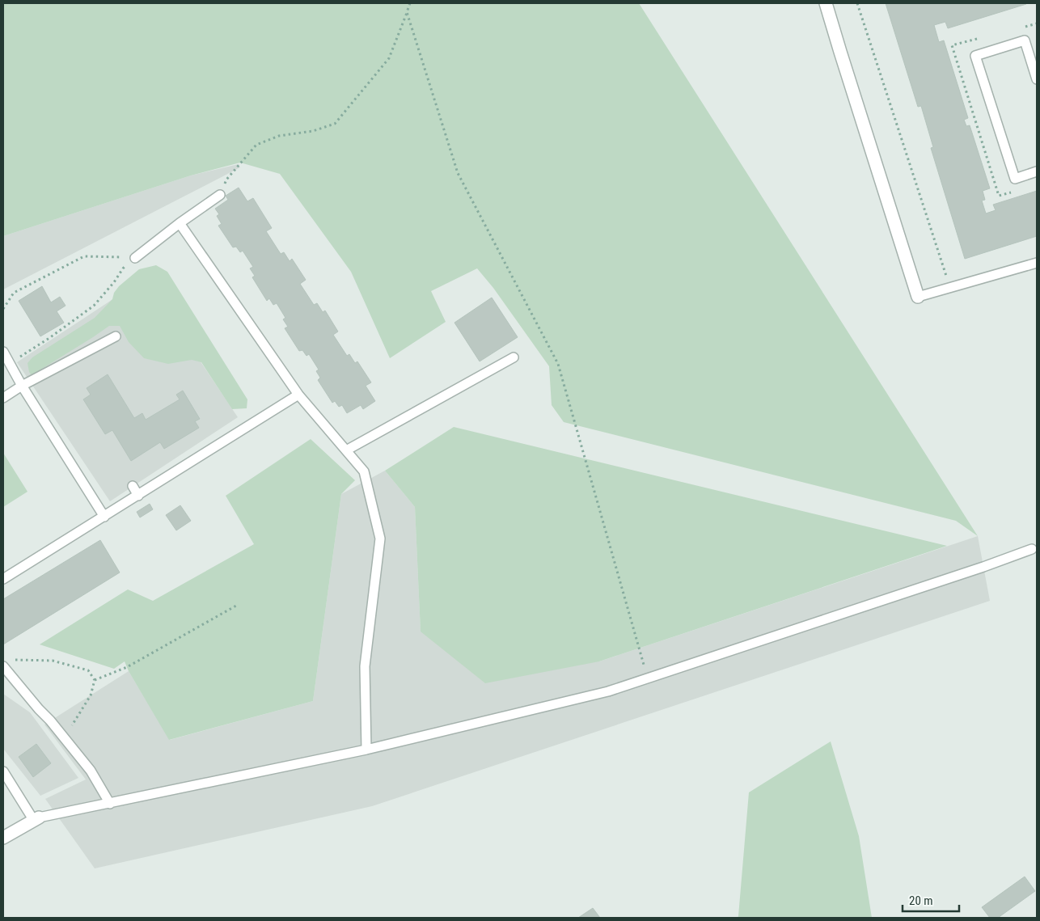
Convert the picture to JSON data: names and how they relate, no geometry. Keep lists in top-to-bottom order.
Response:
{
  "scale_bar": "20 m"
}
